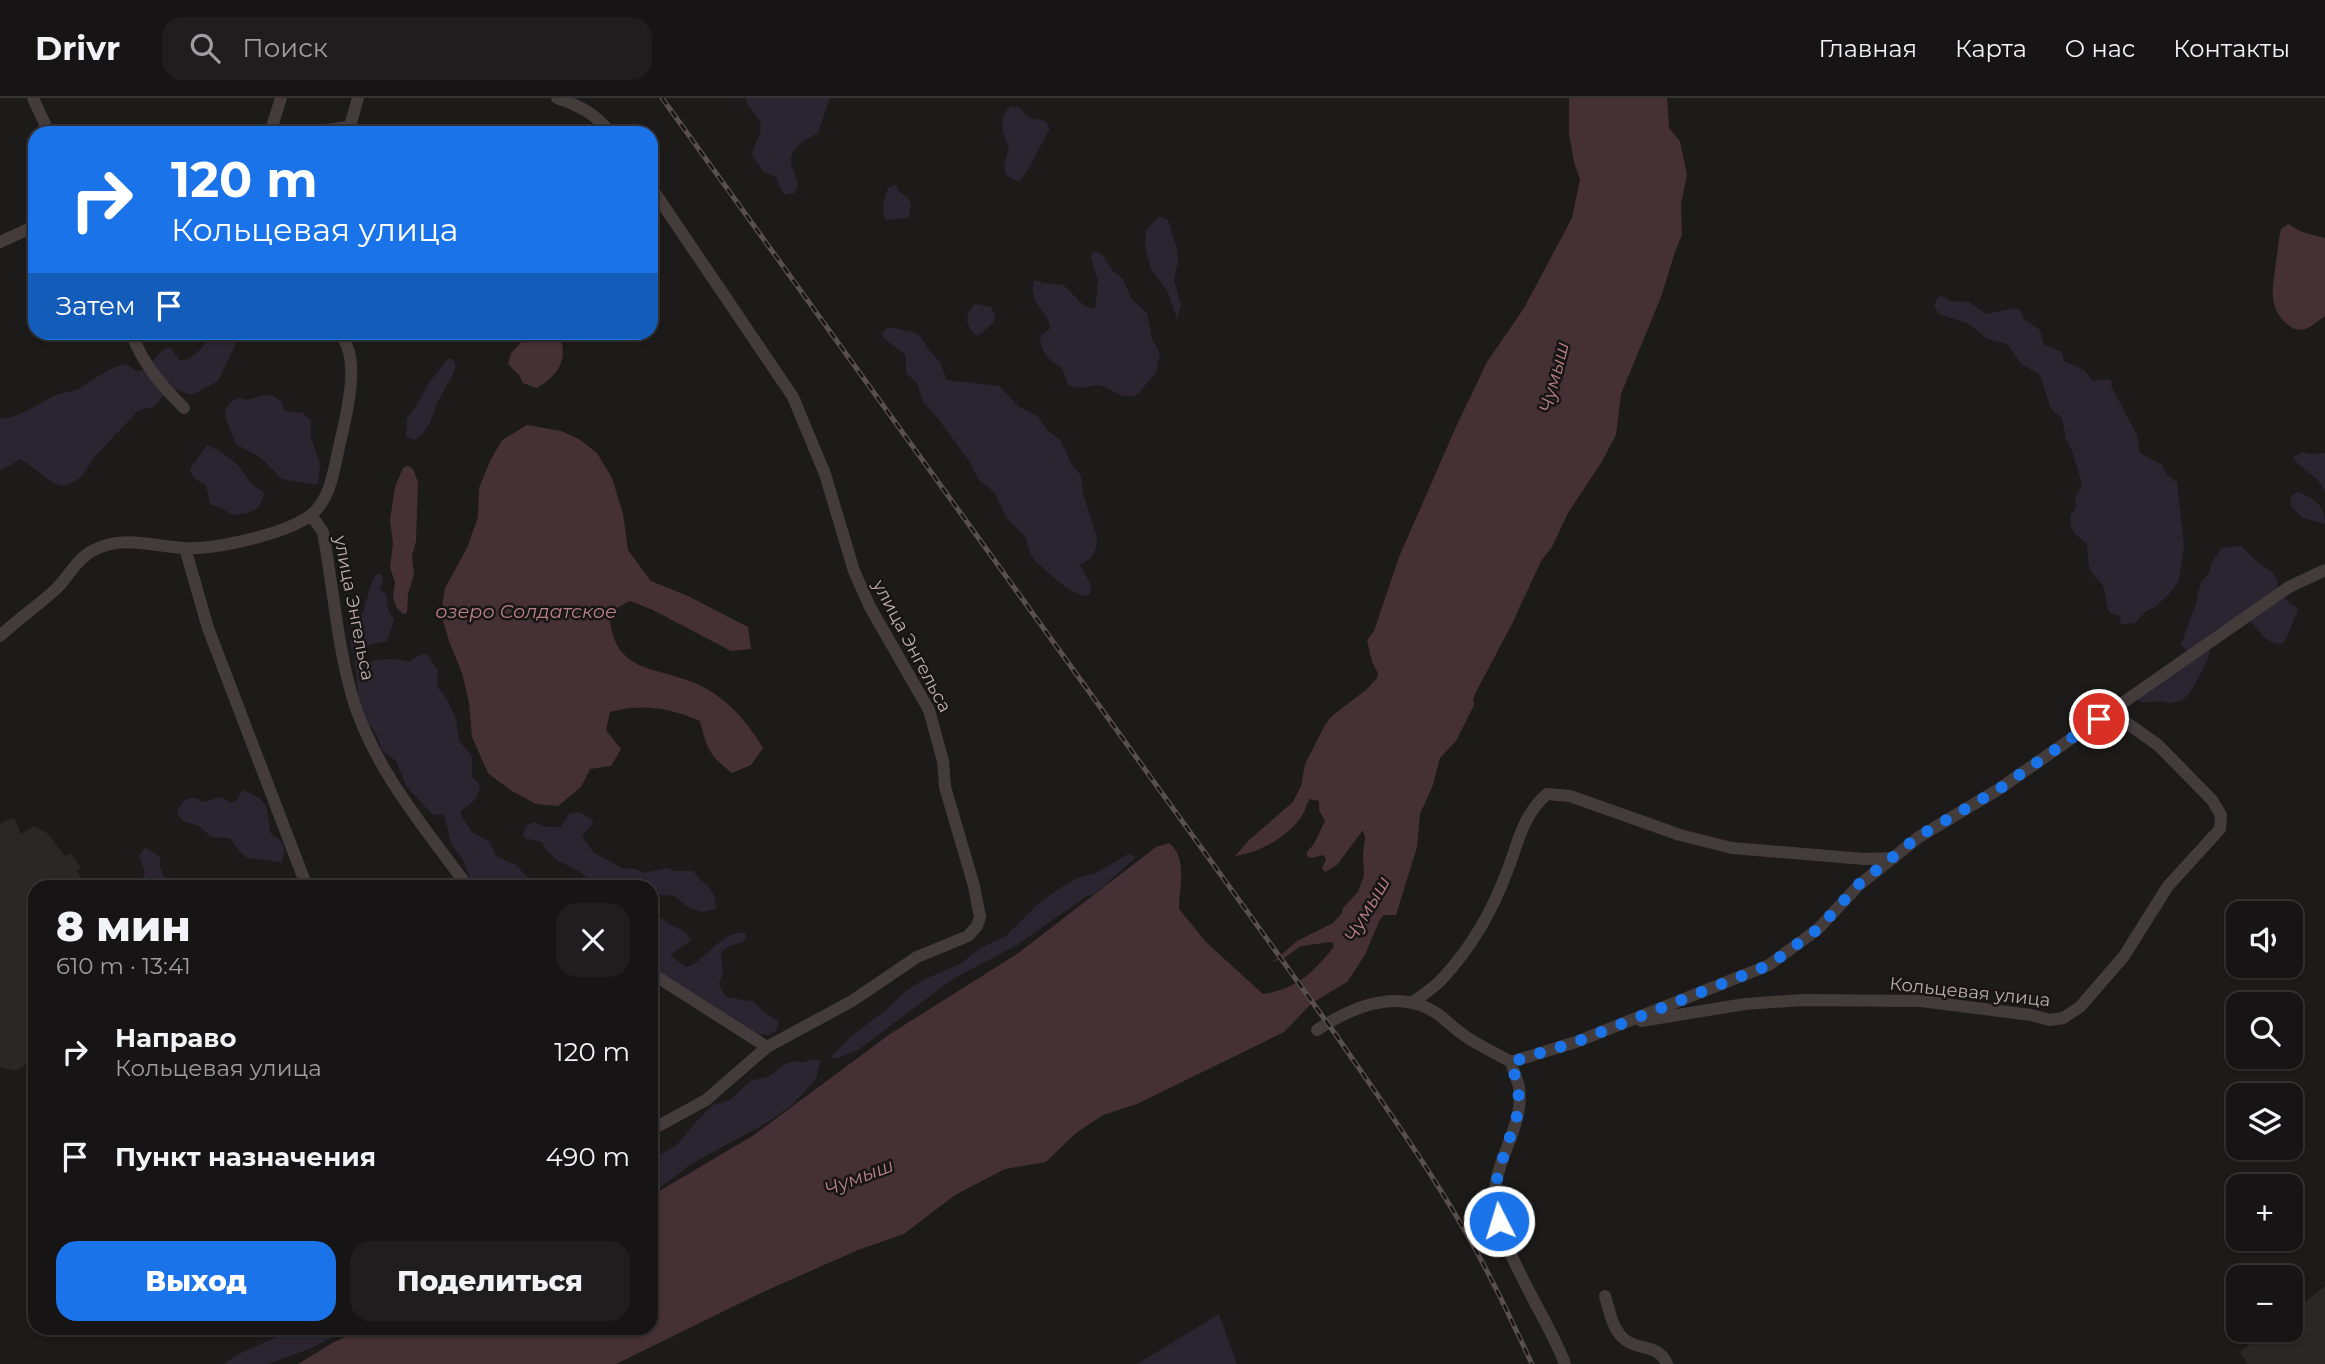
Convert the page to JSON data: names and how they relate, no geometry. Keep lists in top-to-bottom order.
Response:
{
  "streets": {
    "street": ["улица Энгельса", "Кольцевая улица"]
  },
  "water": ["Чумыш", "озеро Солдатское"],
  "page": {
    "header": "Drivr",
    "search": "Поиск",
    "nav": [
      "Главная",
      "Карта",
      "О нас",
      "Контакты"
    ],
    "turn": ["120 m", "Кольцевая улица"],
    "then": "Затем",
    "heading": ["8 мин", "610 m · 13:41"],
    "map_buttons": ["+", "−"],
    "list": [
      {
        "name": "Направо",
        "note": "Кольцевая улица",
        "value": "120 m"
      },
      {
        "name": "Пункт назначения",
        "value": "490 m"
      }
    ],
    "buttons": ["Выход", "Поделиться"]
  }
}
